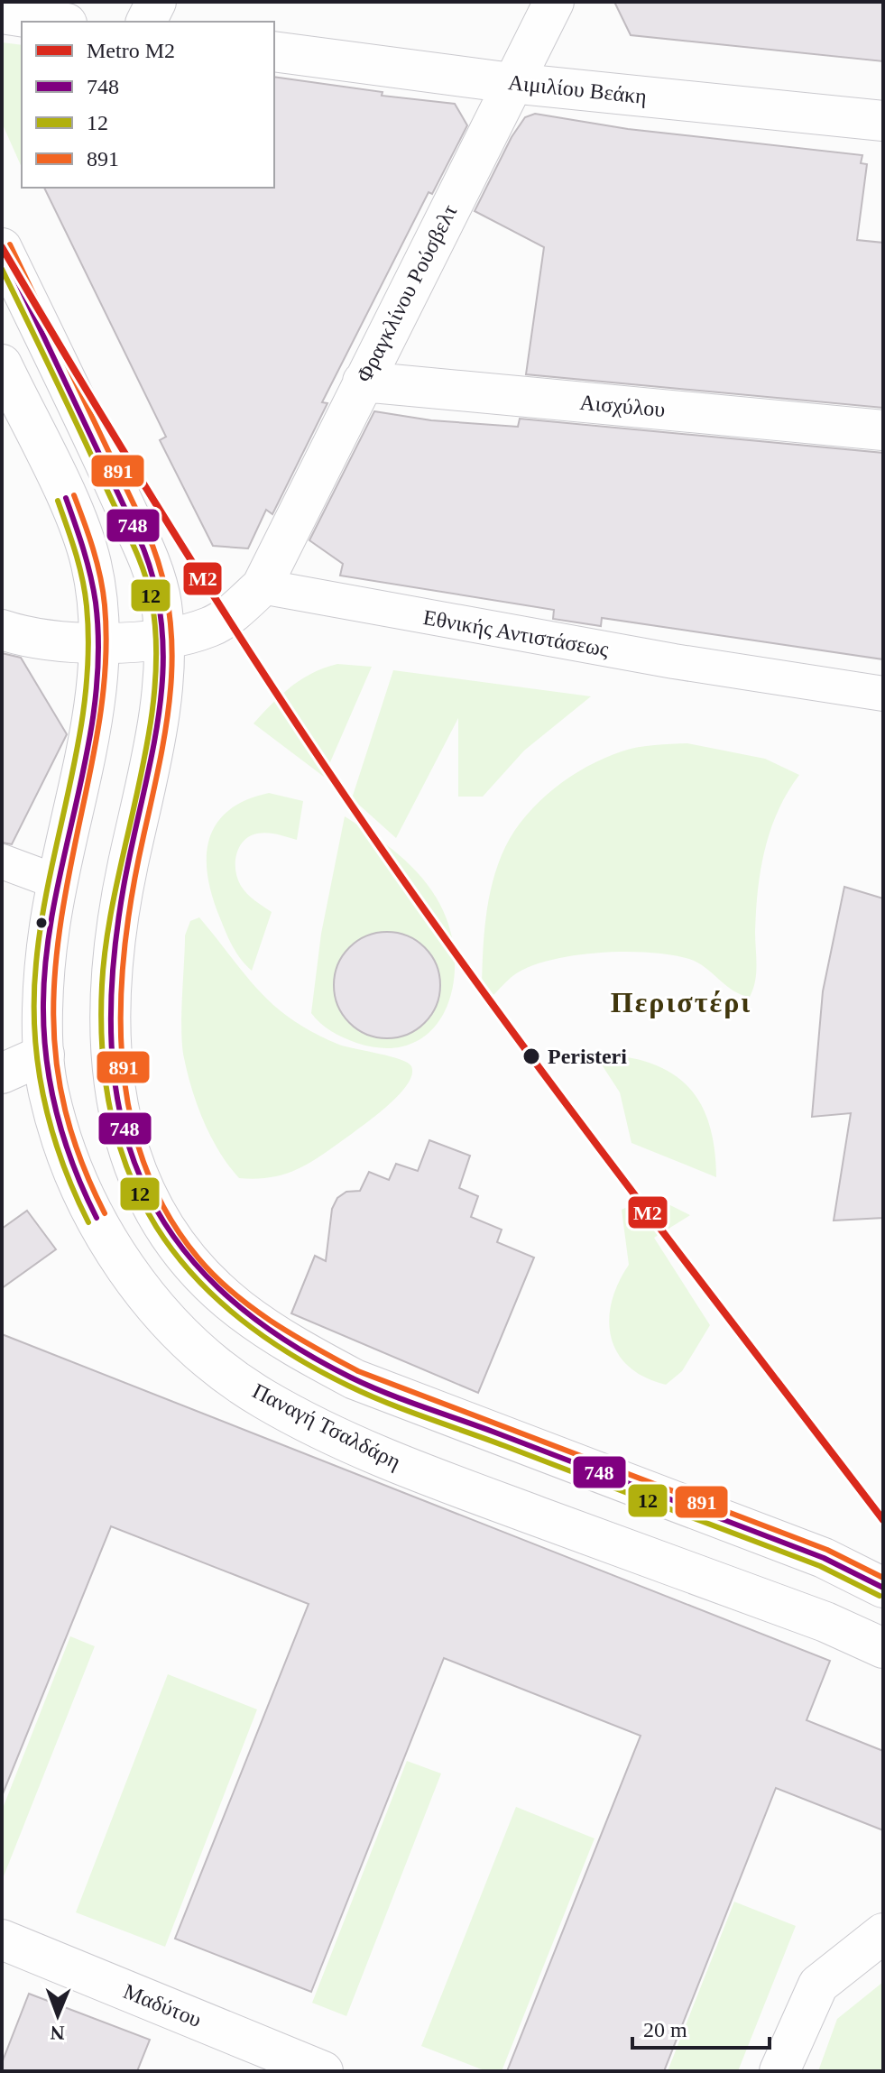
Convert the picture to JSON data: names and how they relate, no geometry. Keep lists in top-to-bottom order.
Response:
{
  "streets": {
    "main road": [
      "Αιμιλίου Βεάκη",
      "Φραγκλίνου Ρούσβελτ",
      "Αισχύλου",
      "Παναγή Τσαλδάρη",
      "Μαδύτου"
    ],
    "street": ["Εθνικής Αντιστάσεως"]
  },
  "crossings": [
    ["Αιμιλίου Βεάκη", "Φραγκλίνου Ρούσβελτ"],
    ["Φραγκλίνου Ρούσβελτ", "Αισχύλου"],
    ["Φραγκλίνου Ρούσβελτ", "Εθνικής Αντιστάσεως"]
  ],
  "districts": ["Περιστέρι"],
  "places": ["Peristeri"],
  "lines": [
    "transit line 891",
    "metro line Μ2",
    "transit line 748",
    "transit line 12"
  ],
  "legend": [
    "Metro Μ2",
    "748",
    "12",
    "891"
  ],
  "scale_bar": "20 m",
  "north": "bottom"
}
